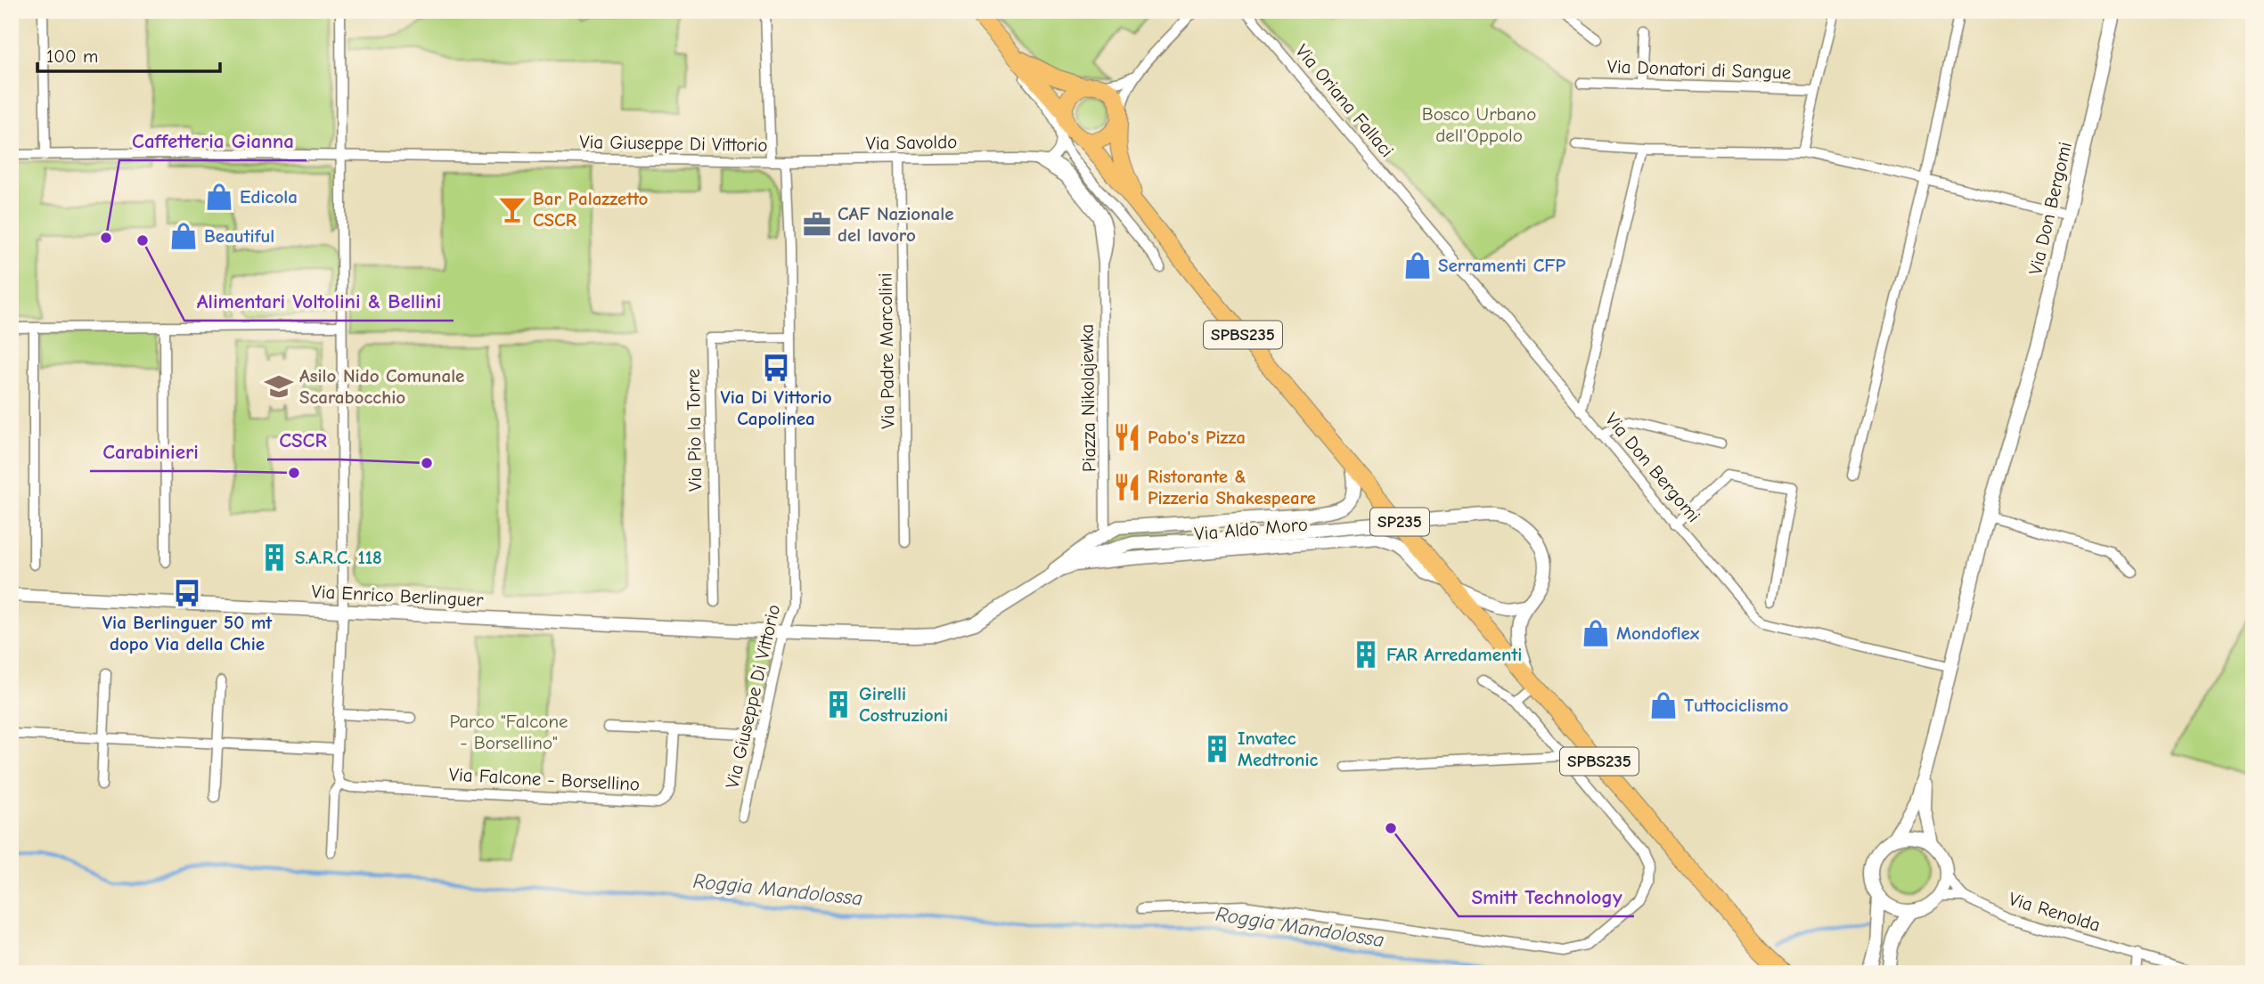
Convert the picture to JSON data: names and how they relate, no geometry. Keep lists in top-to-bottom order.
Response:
{
  "streets": {
    "main road": ["SPBS235", "SP235"],
    "street": [
      "Via Donatori di Sangue",
      "Via Oriana Fallaci",
      "Via Savoldo",
      "Via Giuseppe Di Vittorio",
      "Via Don Bergomi",
      "Via Padre Marcolini",
      "Piazza Nikolajewka",
      "Via Pio la Torre",
      "Via Aldo Moro",
      "Via Enrico Berlinguer",
      "Via Falcone - Borsellino",
      "Via Renolda"
    ]
  },
  "crossings": [
    ["Via Oriana Fallaci", "Via Don Bergomi"],
    ["Via Savoldo", "Via Giuseppe Di Vittorio"],
    ["Via Savoldo", "Via Padre Marcolini"],
    ["Via Savoldo", "Piazza Nikolajewka"],
    ["Via Giuseppe Di Vittorio", "Via Pio la Torre"],
    ["Via Giuseppe Di Vittorio", "Via Aldo Moro"],
    ["Via Giuseppe Di Vittorio", "Via Enrico Berlinguer"],
    ["Via Don Bergomi", "Via Renolda"],
    ["SPBS235", "SP235"],
    ["SPBS235", "Via Aldo Moro"],
    ["Piazza Nikolajewka", "Via Aldo Moro"],
    ["SP235", "Via Aldo Moro"],
    ["Via Aldo Moro", "Via Enrico Berlinguer"]
  ],
  "water": ["Roggia Mandolossa"],
  "parks": ["Bosco Urbano dell'Oppolo", "Parco \"Falcone - Borsellino\""],
  "places": {
    "shop": [
      "Edicola",
      "Beautiful",
      "Serramenti CFP",
      "Mondoflex",
      "Tuttociclismo"
    ],
    "bar": ["Bar Palazzetto CSCR"],
    "office": ["CAF Nazionale del lavoro"],
    "other": [
      "Caffetteria Gianna",
      "Alimentari Voltolini & Bellini",
      "CSCR",
      "Carabinieri",
      "Smitt Technology"
    ],
    "bus stop": ["Via Di Vittorio Capolinea", "Via Berlinguer 50 mt dopo Via della Chie"],
    "school or university": ["Asilo Nido Comunale Scarabocchio"],
    "restaurant": ["Pabo's Pizza", "Ristorante & Pizzeria Shakespeare"],
    "building": [
      "S.A.R.C. 118",
      "FAR Arredamenti",
      "Girelli Costruzioni",
      "Invatec Medtronic"
    ]
  },
  "scale_bar": "100 m"
}
